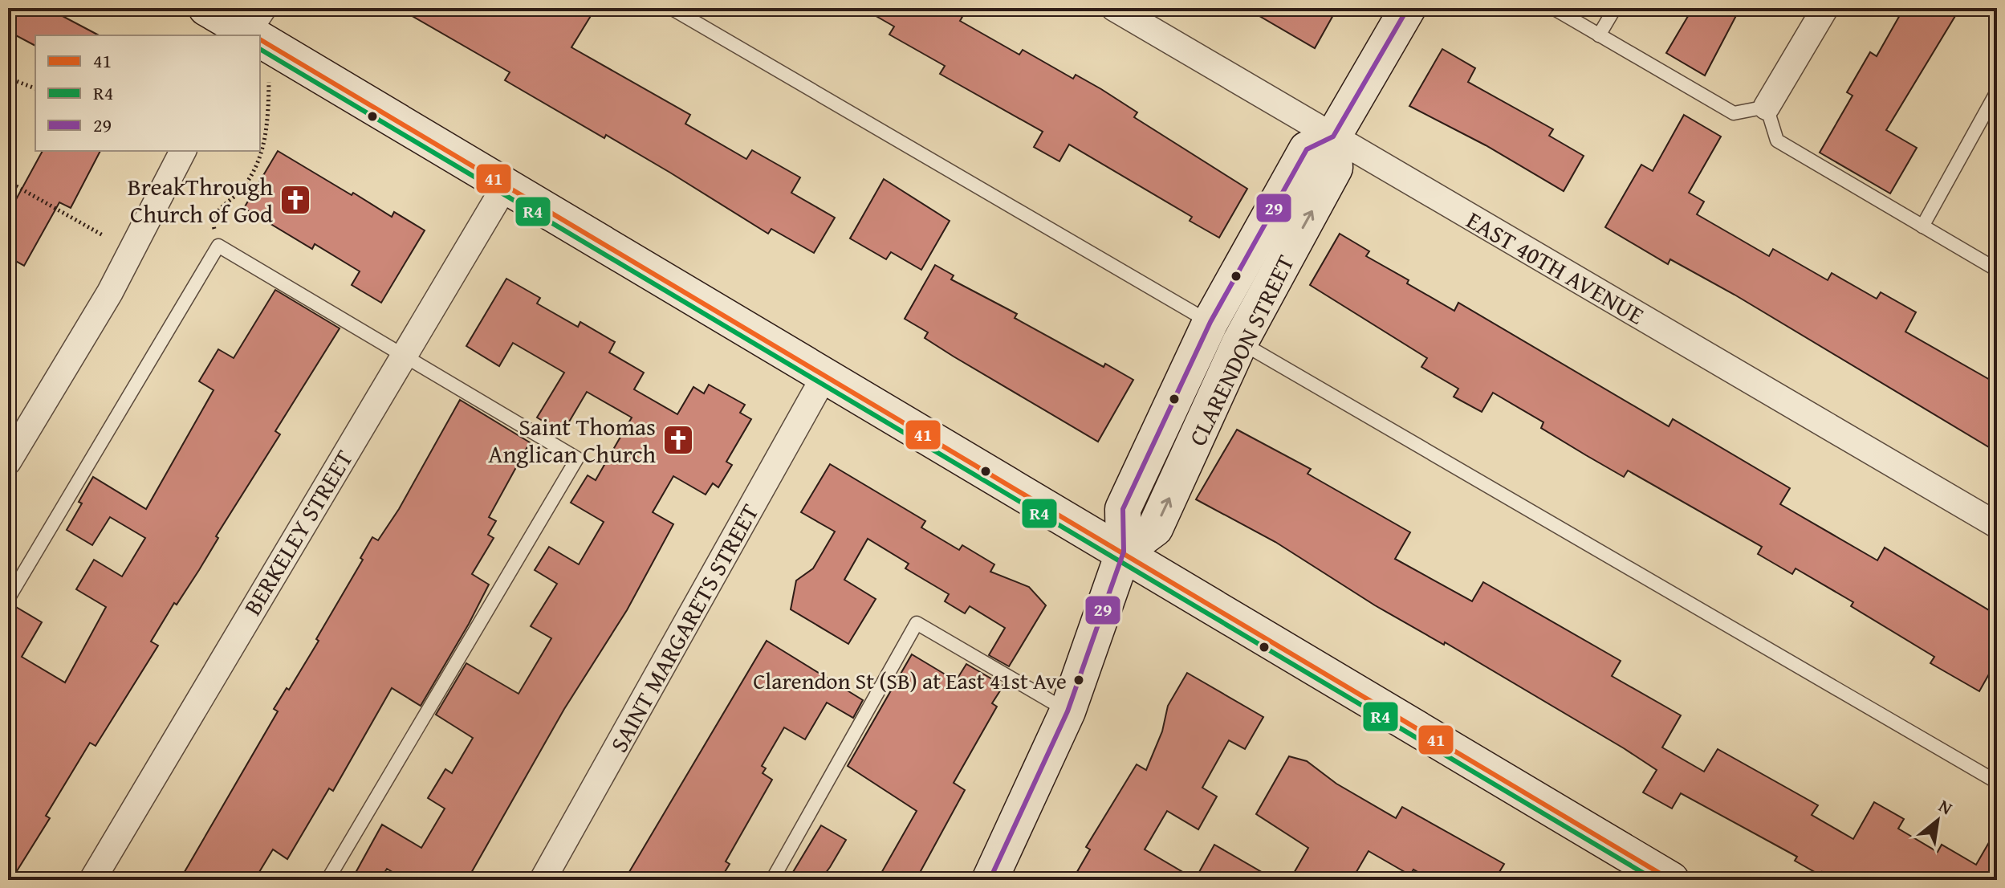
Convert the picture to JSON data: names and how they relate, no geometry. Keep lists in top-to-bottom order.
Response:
{
  "streets": {
    "main road": ["CLARENDON STREET"],
    "street": ["EAST 40TH AVENUE", "BERKELEY STREET", "SAINT MARGARETS STREET"]
  },
  "crossings": [
    ["EAST 40TH AVENUE", "CLARENDON STREET"]
  ],
  "places": {
    "church": ["BreakThrough Church of God", "Saint Thomas Anglican Church"],
    "other": ["Clarendon St (SB) at East 41st Ave"]
  },
  "lines": ["transit line 29", "transit line 41", "transit line R4"],
  "legend": ["41", "R4", "29"],
  "north": "top right"
}
